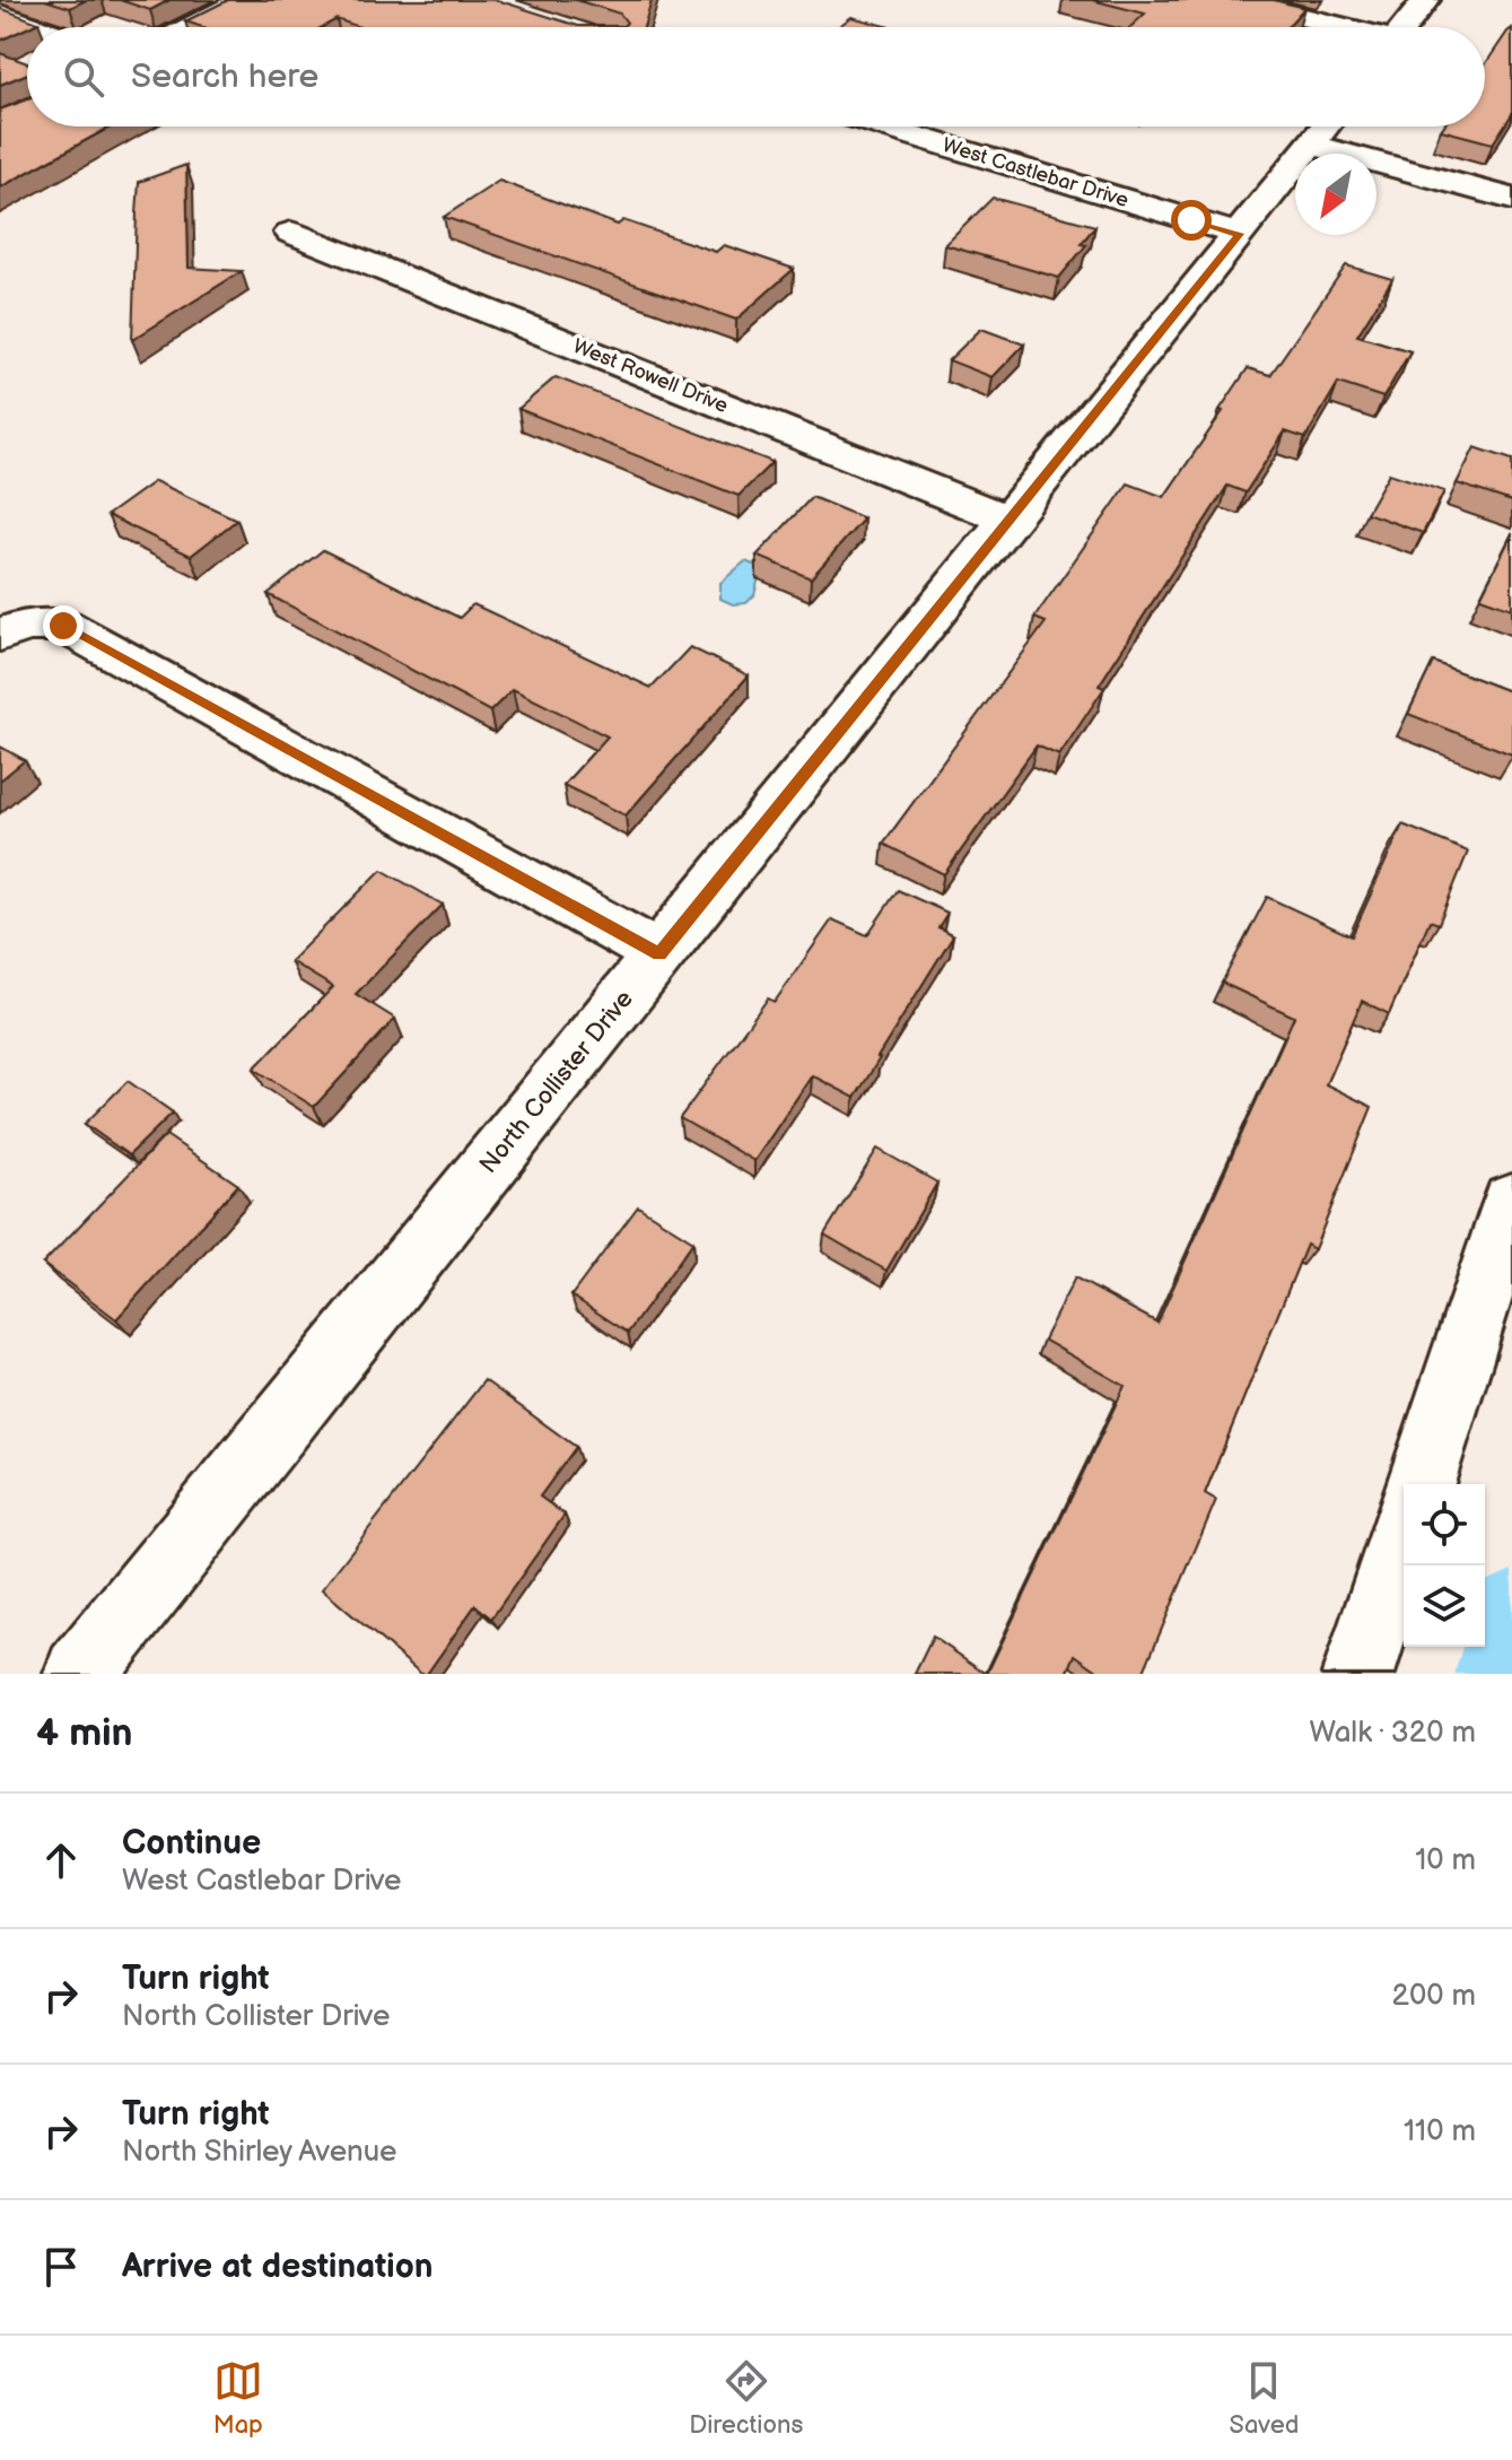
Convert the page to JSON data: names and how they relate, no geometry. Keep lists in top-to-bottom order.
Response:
{
  "streets": {
    "street": ["West Castlebar Drive", "West Rowell Drive", "North Collister Drive"]
  },
  "crossings": [
    ["West Castlebar Drive", "North Collister Drive"],
    ["West Rowell Drive", "North Collister Drive"]
  ],
  "north": "bottom left",
  "page": {
    "search": "Search here",
    "heading": ["4 min", "Walk · 320 m"],
    "list": [
      ["Continue", "West Castlebar Drive", "10 m"],
      ["Turn right", "North Collister Drive", "200 m"],
      ["Turn right", "North Shirley Avenue", "110 m"],
      "Arrive at destination"
    ],
    "nav": ["Map", "Directions", "Saved"]
  }
}
